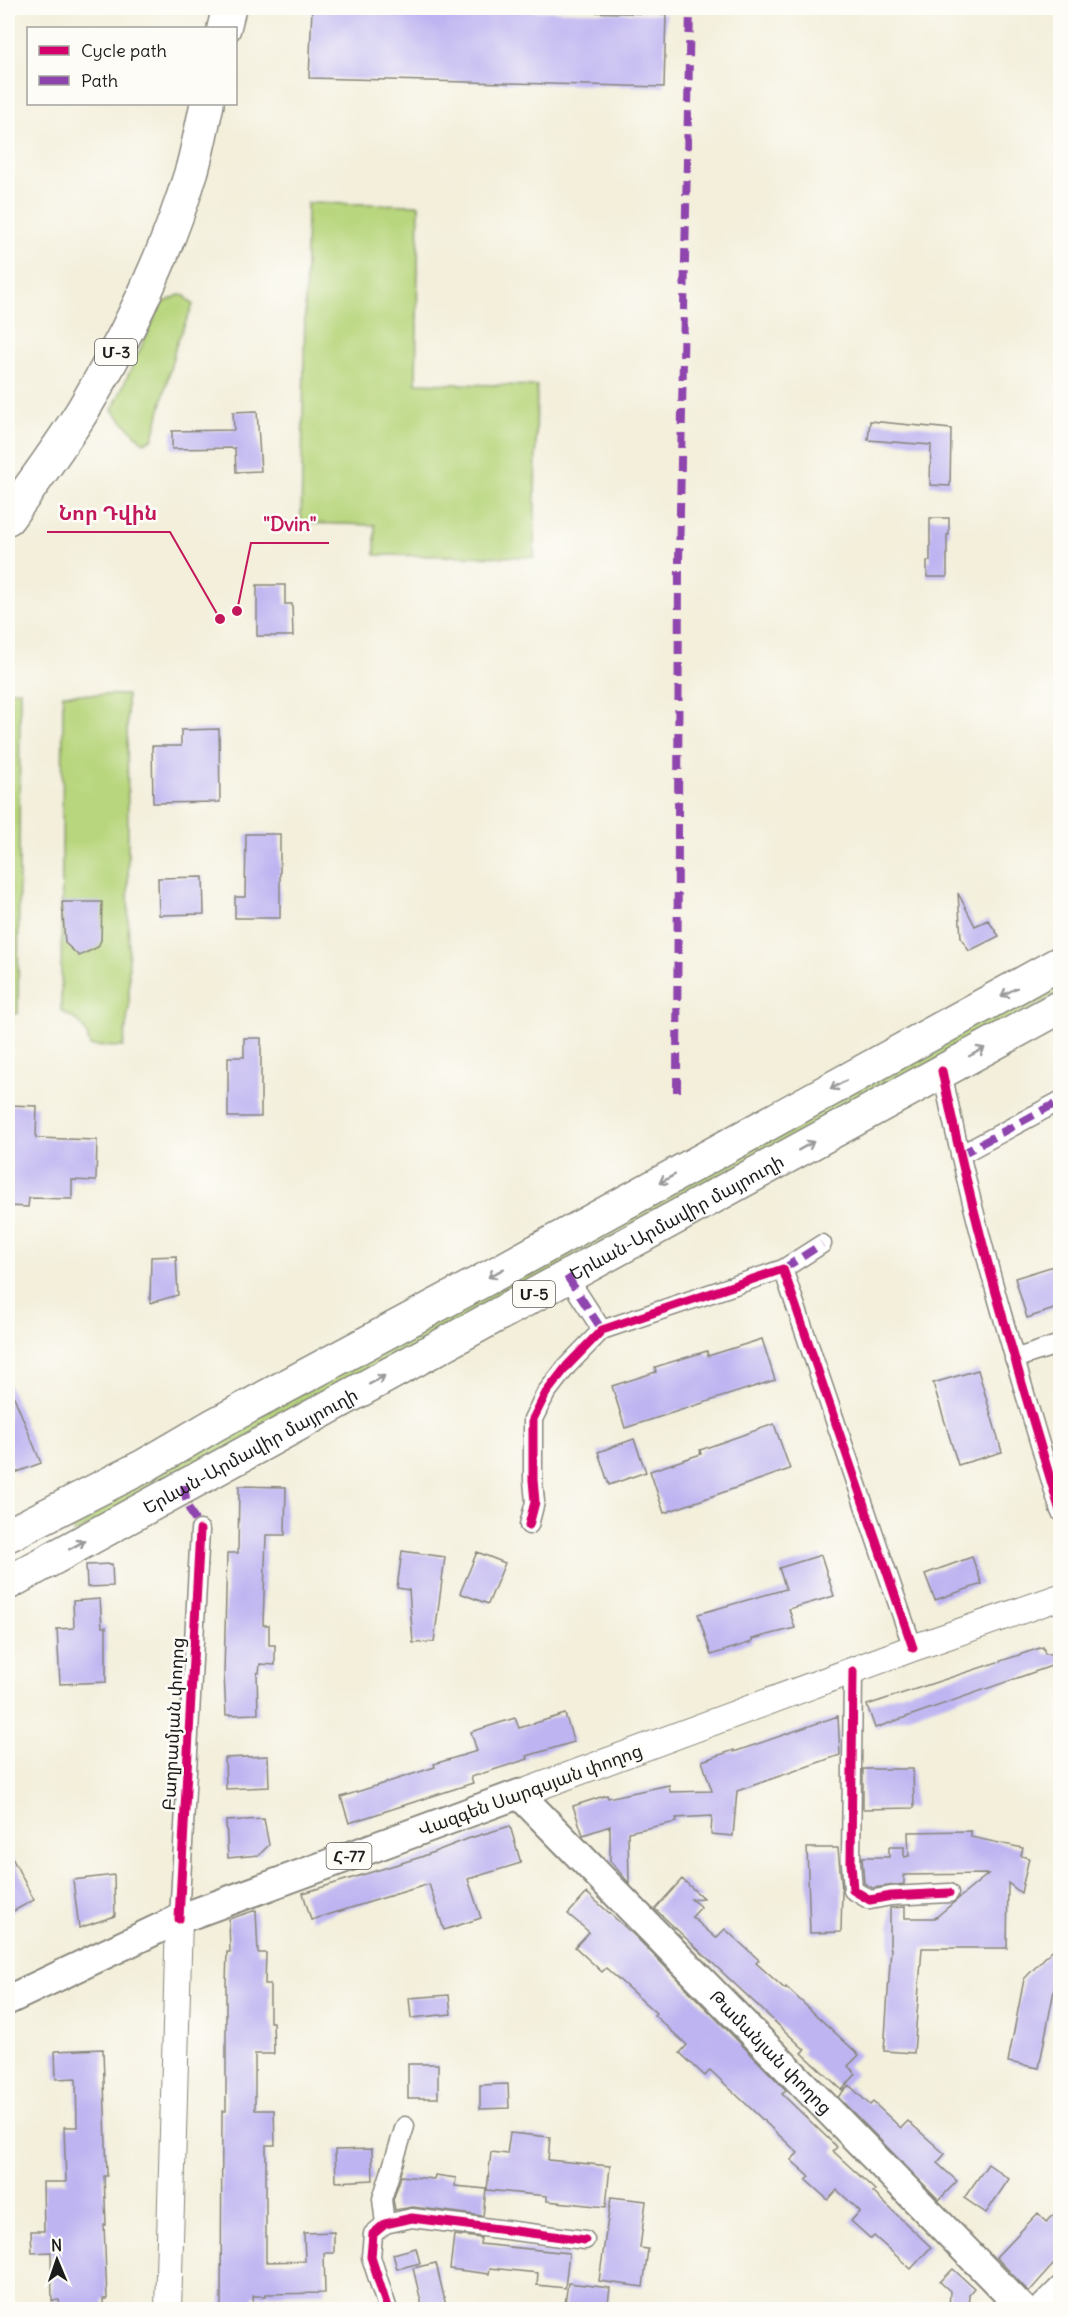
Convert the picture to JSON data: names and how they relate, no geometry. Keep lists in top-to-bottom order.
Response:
{
  "streets": {
    "highway": ["Մ-3", "Երևան-Արմավիր մայրուղի", "Մ-5"],
    "main road": ["Վազգեն Սարգսյան փողոց", "Հ-77", "Թամանյան փողոց"],
    "street": ["Բաղրամյան փողոց"]
  },
  "crossings": [
    ["Բաղրամյան փողոց", "Վազգեն Սարգսյան փողոց"],
    ["Վազգեն Սարգսյան փողոց", "Թամանյան փողոց"]
  ],
  "places": ["\"Dvin\"", "Նոր Դվին"],
  "legend": ["Cycle path", "Path"],
  "north": "top"
}
